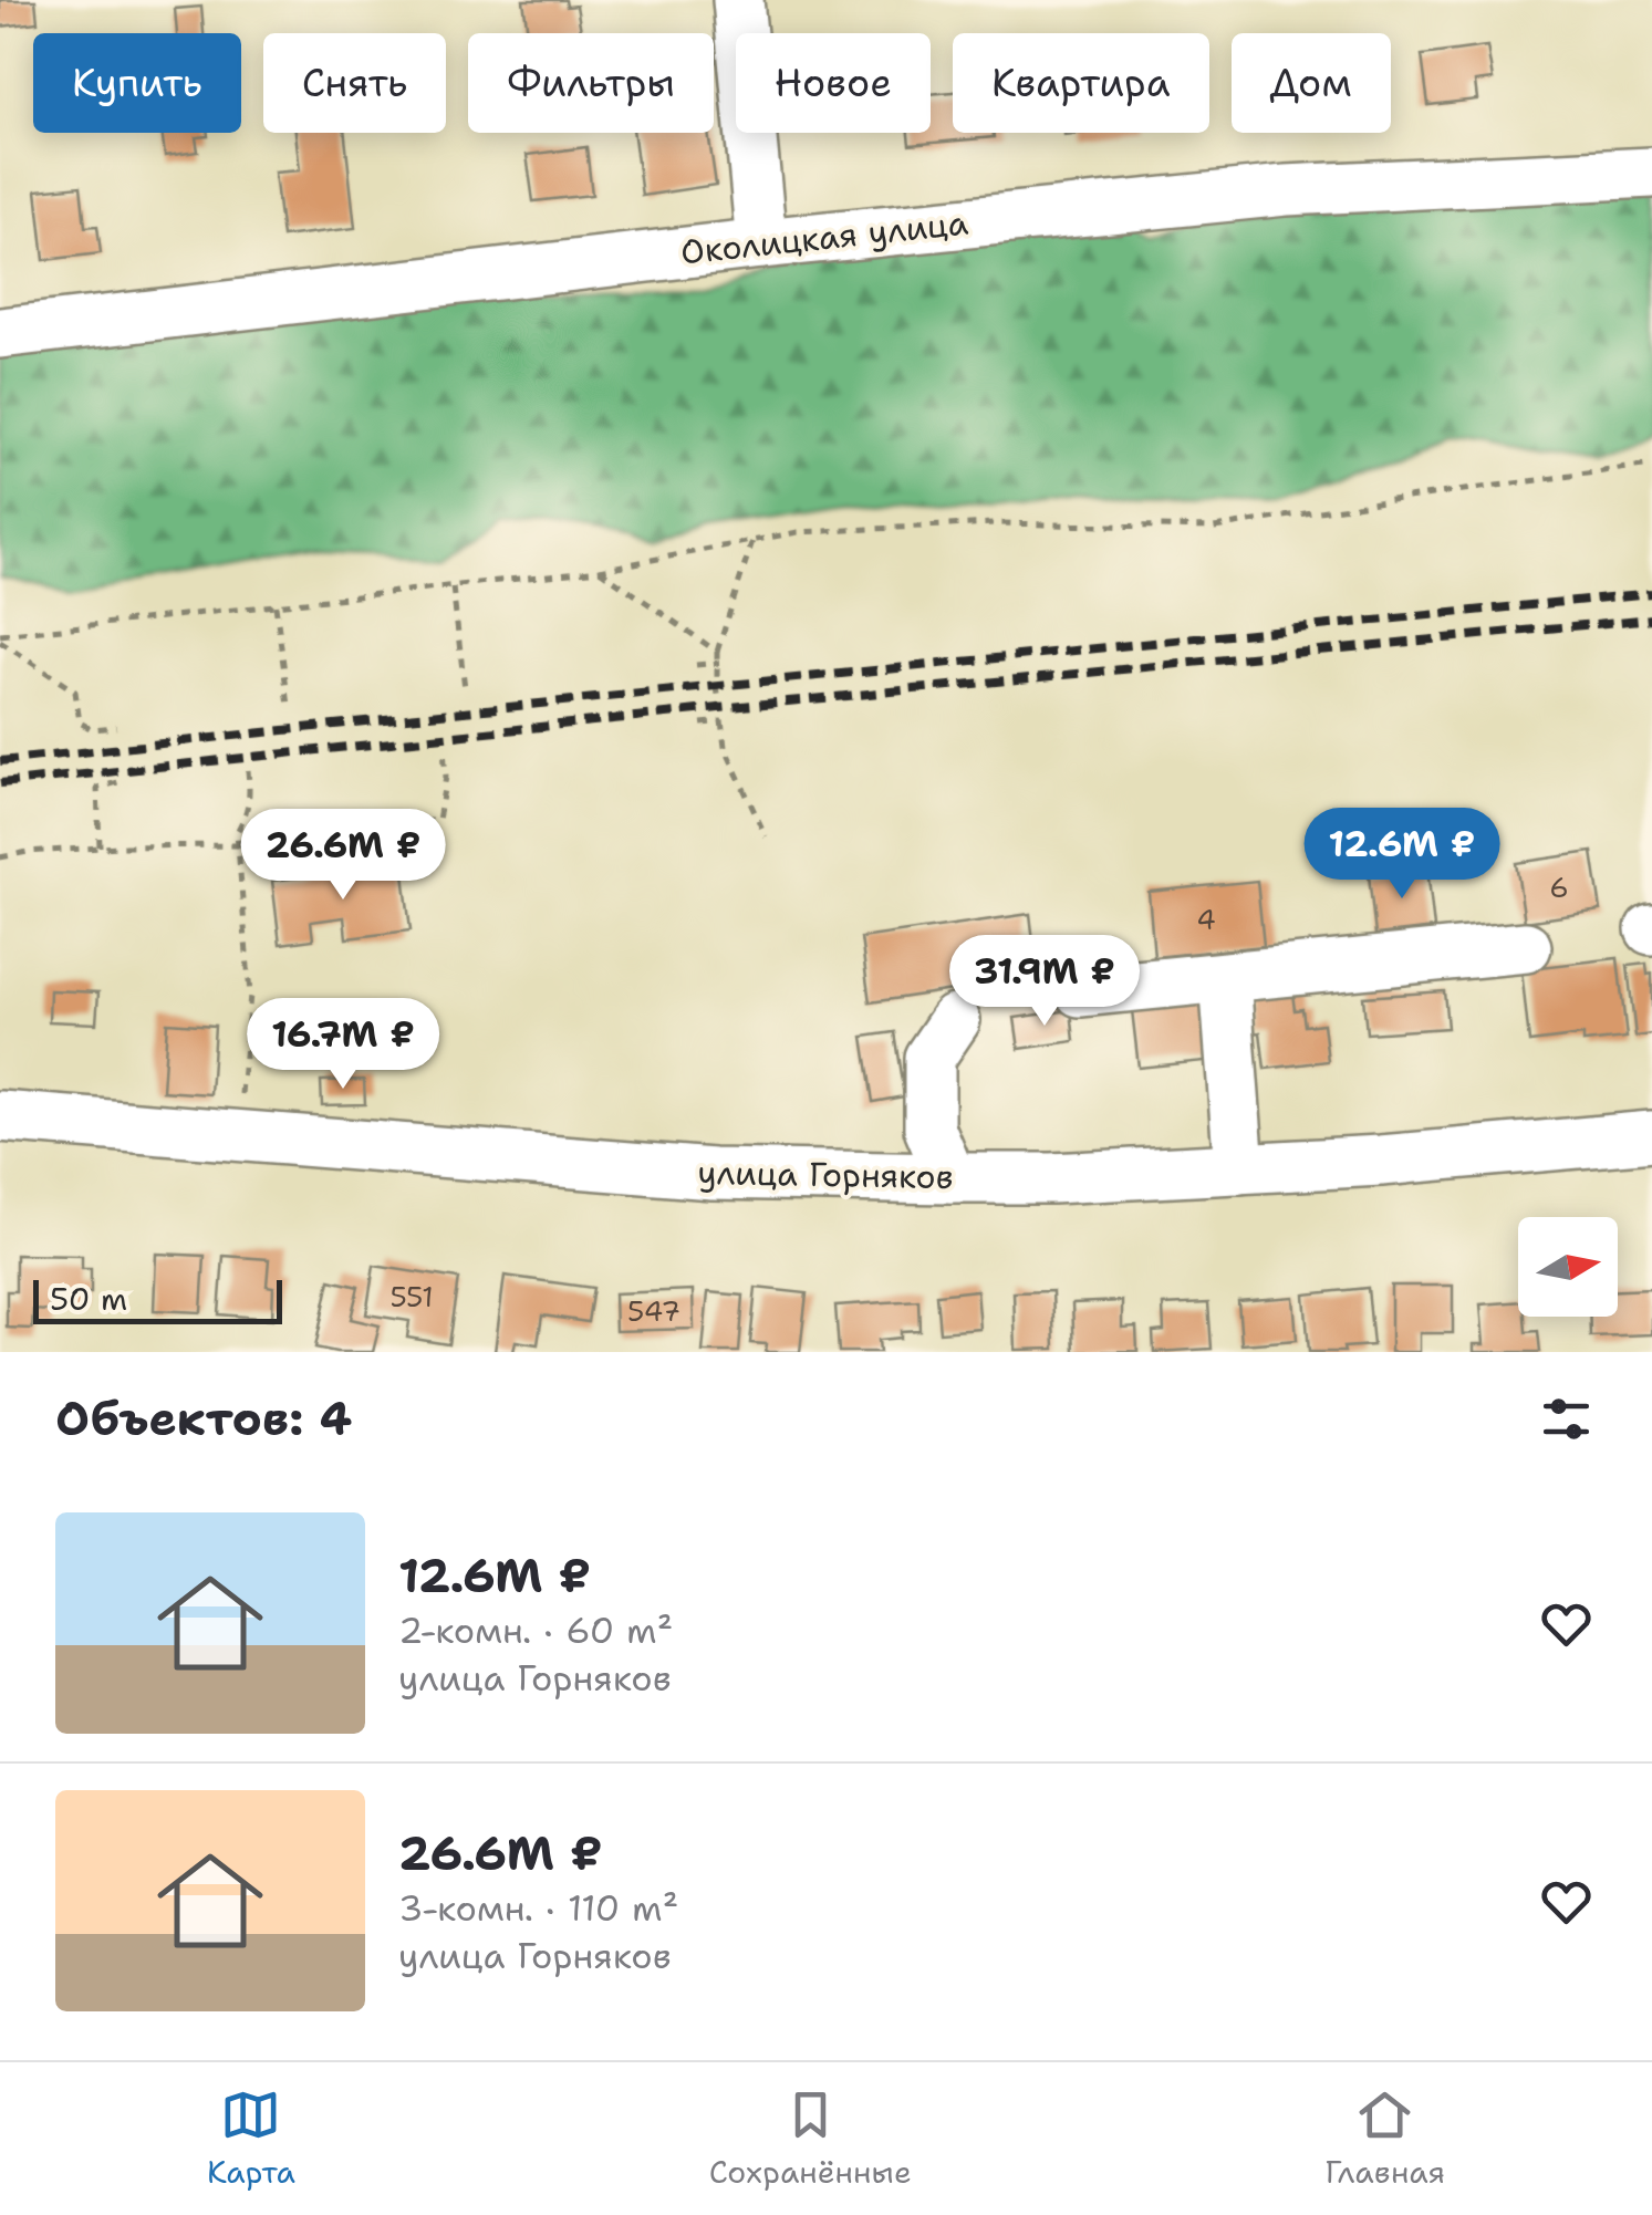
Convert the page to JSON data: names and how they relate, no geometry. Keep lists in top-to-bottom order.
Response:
{
  "streets": {
    "street": ["Околицкая улица", "улица Горняков"]
  },
  "house_numbers": [
    "6",
    "4",
    "551",
    "547"
  ],
  "scale_bar": "50 m",
  "north": "right",
  "page": {
    "chip": [
      "Купить",
      "Снять",
      "Фильтры",
      "Новое",
      "Квартира",
      "Дом"
    ],
    "price": [
      "12.6M ₽",
      "26.6M ₽",
      "31.9M ₽",
      "16.7M ₽"
    ],
    "scale": "50 m",
    "heading": "Объектов: 4",
    "list": [
      {
        "name": "12.6M ₽",
        "note": "2-комн. · 60 m² · улица Горняков"
      },
      {
        "name": "26.6M ₽",
        "note": "3-комн. · 110 m² · улица Горняков"
      }
    ],
    "tabs": ["Карта", "Сохранённые", "Главная"]
  }
}
